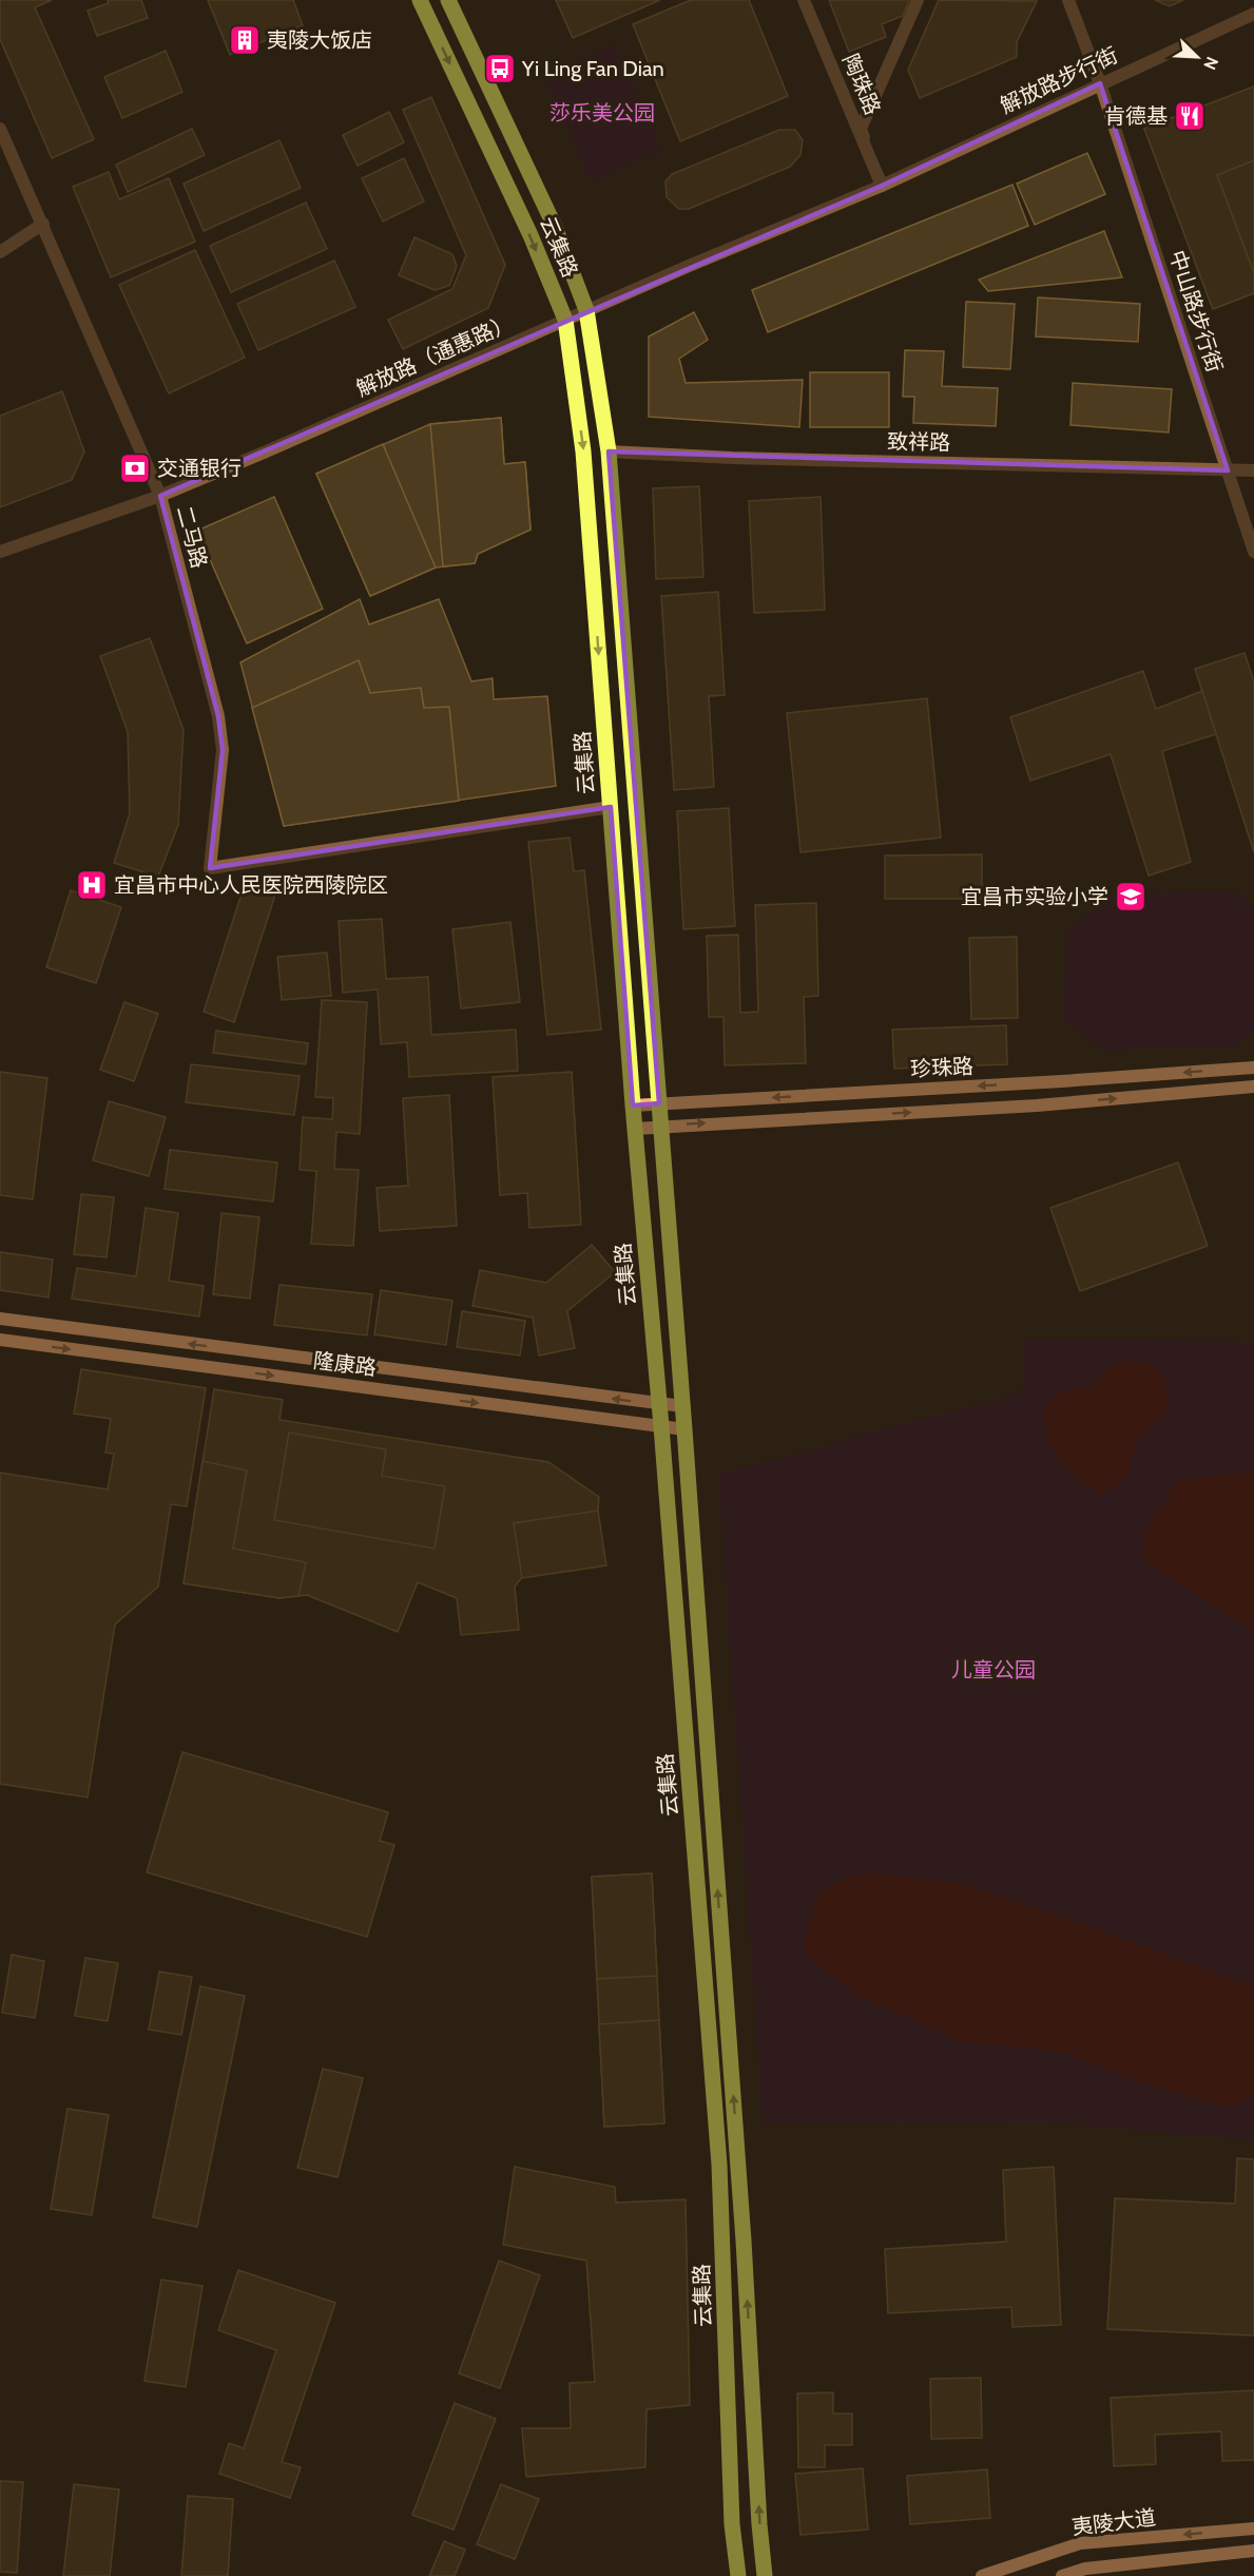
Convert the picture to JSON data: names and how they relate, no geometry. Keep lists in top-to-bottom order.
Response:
{
  "streets": {
    "main road": [
      "云集路",
      "珍珠路",
      "隆康路",
      "夷陵大道"
    ],
    "street": [
      "解放路步行街",
      "陶珠路",
      "中山路步行街",
      "解放路（通惠路）",
      "致祥路",
      "二马路"
    ]
  },
  "crossings": [
    ["解放路步行街", "陶珠路"],
    ["解放路步行街", "中山路步行街"],
    ["解放路步行街", "解放路（通惠路）"],
    ["陶珠路", "解放路（通惠路）"],
    ["云集路", "解放路（通惠路）"],
    ["云集路", "致祥路"],
    ["云集路", "二马路"],
    ["云集路", "珍珠路"],
    ["云集路", "隆康路"],
    ["中山路步行街", "致祥路"],
    ["解放路（通惠路）", "二马路"]
  ],
  "parks": ["莎乐美公园", "儿童公园"],
  "places": {
    "building": ["夷陵大饭店"],
    "bus stop": ["Yi Ling Fan Dian"],
    "restaurant": ["肯德基"],
    "bank": ["交通银行"],
    "hospital": ["宜昌市中心人民医院西陵院区"],
    "school or university": ["宜昌市实验小学"]
  },
  "north": "bottom right"
}
